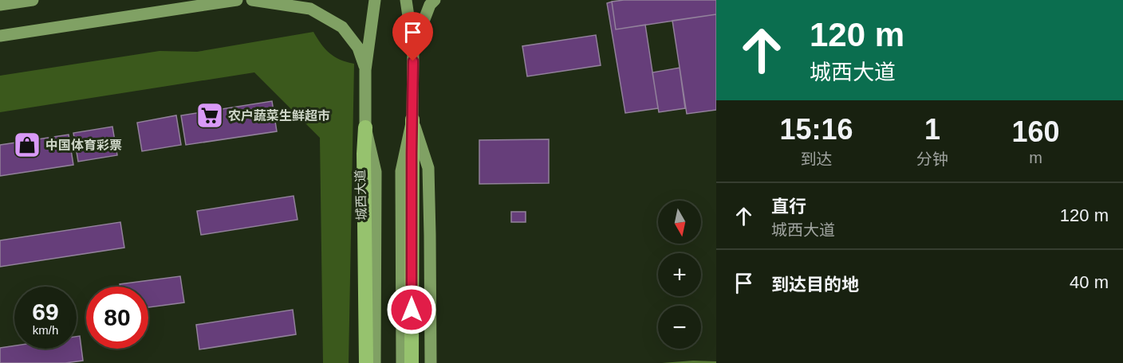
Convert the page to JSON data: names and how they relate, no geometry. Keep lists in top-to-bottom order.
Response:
{
  "streets": {
    "main road": ["城西大道"]
  },
  "places": {
    "supermarket": ["农户蔬菜生鲜超市"],
    "shop": ["中国体育彩票"]
  },
  "north": "bottom",
  "page": {
    "turn": ["120 m", "城西大道"],
    "eta": [
      "15:16",
      "到达",
      "1",
      "分钟",
      "160",
      "m"
    ],
    "list": [
      {
        "name": "直行",
        "note": "城西大道",
        "value": "120 m"
      },
      {
        "name": "到达目的地",
        "value": "40 m"
      }
    ],
    "map_buttons": ["+", "−"],
    "speed": "69 km/h",
    "limit": "80"
  }
}
